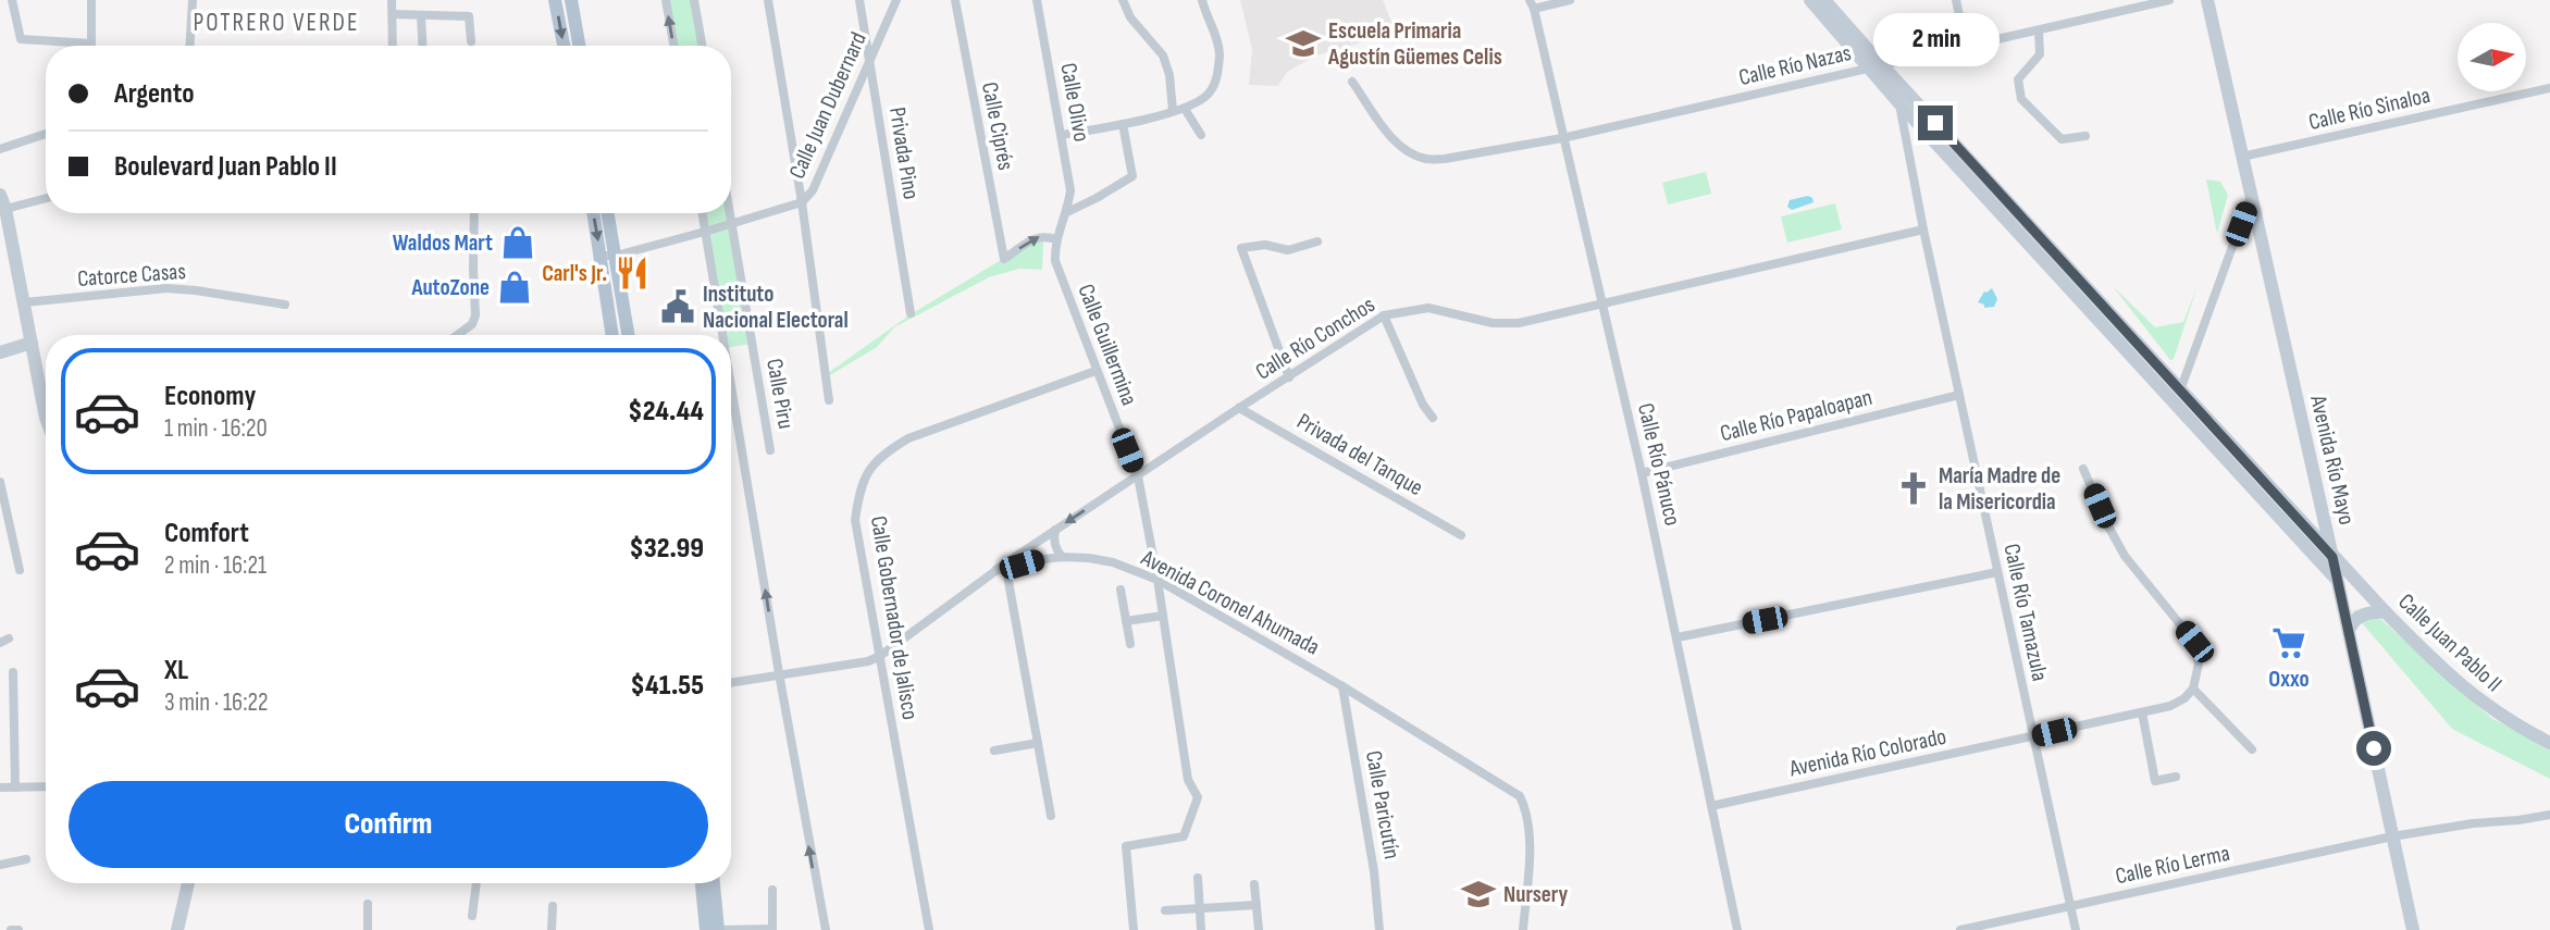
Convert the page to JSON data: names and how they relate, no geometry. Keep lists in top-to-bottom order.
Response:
{
  "streets": {
    "street": [
      "Calle Río Nazas",
      "Calle Olivo",
      "Calle Juan Dubernard",
      "Calle Río Sinaloa",
      "Calle Ciprés",
      "Privada Pino",
      "Catorce Casas",
      "Calle Río Conchos",
      "Calle Guillermina",
      "Calle Piru",
      "Calle Río Papaloapan",
      "Privada del Tanque",
      "Avenida Río Mayo",
      "Calle Río Pánuco",
      "Avenida Coronel Ahumada",
      "Calle Río Tamazula",
      "Calle Gobernador de Jalisco",
      "Calle Juan Pablo II",
      "Avenida Río Colorado",
      "Calle Paricutín",
      "Calle Río Lerma"
    ]
  },
  "crossings": [
    ["Calle Río Nazas", "Calle Río Pánuco"],
    ["Calle Río Nazas", "Calle Juan Pablo II"],
    ["Calle Olivo", "Calle Guillermina"],
    ["Calle Juan Dubernard", "Privada Pino"],
    ["Calle Juan Dubernard", "Calle Piru"],
    ["Calle Río Sinaloa", "Avenida Río Mayo"],
    ["Calle Ciprés", "Calle Guillermina"],
    ["Calle Río Conchos", "Calle Guillermina"],
    ["Calle Río Conchos", "Privada del Tanque"],
    ["Calle Río Conchos", "Calle Río Pánuco"],
    ["Calle Río Conchos", "Avenida Coronel Ahumada"],
    ["Calle Río Conchos", "Calle Río Tamazula"],
    ["Calle Guillermina", "Avenida Coronel Ahumada"],
    ["Calle Guillermina", "Calle Gobernador de Jalisco"],
    ["Calle Río Papaloapan", "Calle Río Pánuco"],
    ["Calle Río Papaloapan", "Calle Río Tamazula"],
    ["Avenida Río Mayo", "Calle Juan Pablo II"],
    ["Avenida Río Mayo", "Calle Río Lerma"],
    ["Calle Río Pánuco", "Avenida Río Colorado"],
    ["Avenida Coronel Ahumada", "Calle Gobernador de Jalisco"],
    ["Avenida Coronel Ahumada", "Calle Paricutín"],
    ["Calle Río Tamazula", "Calle Juan Pablo II"],
    ["Calle Río Tamazula", "Avenida Río Colorado"],
    ["Calle Río Tamazula", "Calle Río Lerma"]
  ],
  "one_way": ["Calle Ciprés"],
  "districts": ["POTRERO VERDE"],
  "places": {
    "school or university": ["Escuela Primaria Agustín Güemes Celis", "Nursery"],
    "shop": ["Waldos Mart", "AutoZone"],
    "restaurant": ["Carl's Jr."],
    "public building": ["Instituto Nacional Electoral"],
    "church": ["María Madre de la Misericordia"],
    "supermarket": ["Oxxo"]
  },
  "north": "right",
  "page": {
    "bubble": "2 min",
    "banner": ["Argento", "Boulevard Juan Pablo II"],
    "list": [
      {
        "name": "Economy",
        "note": "1 min · 16:20",
        "value": "$24.44"
      },
      {
        "name": "Comfort",
        "note": "2 min · 16:21",
        "value": "$32.99"
      },
      {
        "name": "XL",
        "note": "3 min · 16:22",
        "value": "$41.55"
      }
    ],
    "buttons": "Confirm"
  }
}
